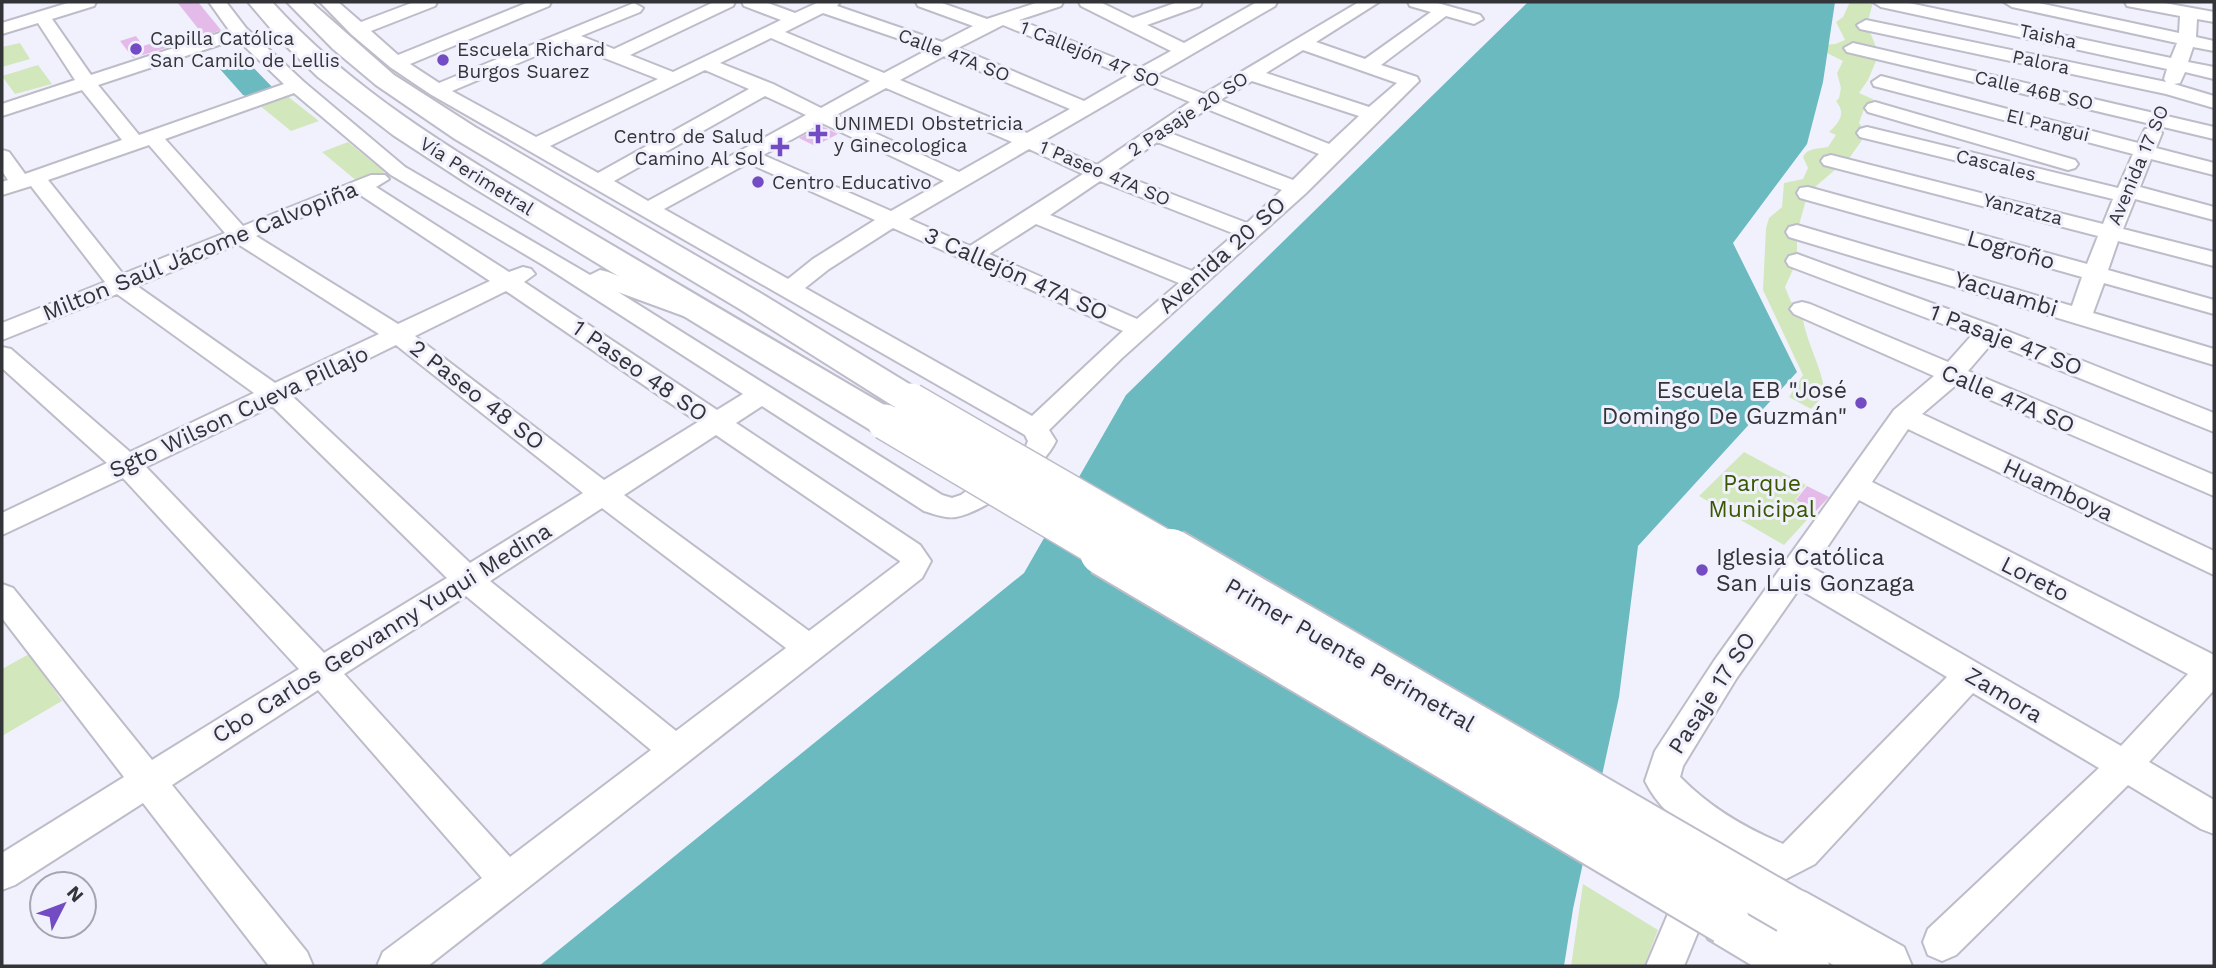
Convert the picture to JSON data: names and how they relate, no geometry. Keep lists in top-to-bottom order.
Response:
{
  "streets": {
    "highway": ["Vía Perimetral", "Primer Puente Perimetral"],
    "street": [
      "Taisha",
      "1 Callejón 47 SO",
      "Calle 47A SO",
      "Palora",
      "Calle 46B SO",
      "2 Pasaje 20 SO",
      "El Pangui",
      "Cascales",
      "Avenida 17 SO",
      "1 Paseo 47A SO",
      "Yanzatza",
      "Logroño",
      "Milton Saúl Jácome Calvopiña",
      "Avenida 20 SO",
      "3 Callejón 47A SO",
      "Yacuambi",
      "1 Pasaje 47 SO",
      "1 Paseo 48 SO",
      "2 Paseo 48 SO",
      "Sgto Wilson Cueva Pillajo",
      "Huamboya",
      "Loreto",
      "Cbo Carlos Geovanny Yuqui Medina",
      "Pasaje 17 SO",
      "Zamora"
    ]
  },
  "crossings": [
    ["Taisha", "Avenida 17 SO"],
    ["1 Callejón 47 SO", "2 Pasaje 20 SO"],
    ["1 Callejón 47 SO", "Avenida 20 SO"],
    ["Calle 47A SO", "Pasaje 17 SO"],
    ["Palora", "Avenida 17 SO"],
    ["Calle 46B SO", "Avenida 17 SO"],
    ["2 Pasaje 20 SO", "1 Paseo 47A SO"],
    ["2 Pasaje 20 SO", "3 Callejón 47A SO"],
    ["El Pangui", "Avenida 17 SO"],
    ["Cascales", "Avenida 17 SO"],
    ["Avenida 17 SO", "Yanzatza"],
    ["Avenida 17 SO", "Logroño"],
    ["Avenida 17 SO", "Yacuambi"],
    ["1 Paseo 47A SO", "Avenida 20 SO"],
    ["Vía Perimetral", "Milton Saúl Jácome Calvopiña"],
    ["Vía Perimetral", "Avenida 20 SO"],
    ["Vía Perimetral", "Sgto Wilson Cueva Pillajo"],
    ["Vía Perimetral", "Cbo Carlos Geovanny Yuqui Medina"],
    ["Vía Perimetral", "Primer Puente Perimetral"],
    ["Milton Saúl Jácome Calvopiña", "1 Paseo 48 SO"],
    ["Milton Saúl Jácome Calvopiña", "2 Paseo 48 SO"],
    ["Avenida 20 SO", "3 Callejón 47A SO"],
    ["1 Pasaje 47 SO", "Pasaje 17 SO"],
    ["1 Paseo 48 SO", "2 Paseo 48 SO"],
    ["1 Paseo 48 SO", "Sgto Wilson Cueva Pillajo"],
    ["1 Paseo 48 SO", "Cbo Carlos Geovanny Yuqui Medina"],
    ["2 Paseo 48 SO", "Sgto Wilson Cueva Pillajo"],
    ["2 Paseo 48 SO", "Cbo Carlos Geovanny Yuqui Medina"],
    ["Huamboya", "Pasaje 17 SO"],
    ["Loreto", "Pasaje 17 SO"],
    ["Primer Puente Perimetral", "Pasaje 17 SO"],
    ["Pasaje 17 SO", "Zamora"]
  ],
  "parks": ["Parque Municipal"],
  "places": {
    "other": [
      "Capilla Católica San Camilo de Lellis",
      "Escuela Richard Burgos Suarez",
      "Centro Educativo",
      "Escuela EB \"José Domingo De Guzmán\"",
      "Iglesia Católica San Luis Gonzaga"
    ],
    "health": ["UNIMEDI Obstetricia y Ginecologica", "Centro de Salud Camino Al Sol"]
  },
  "north": "top right"
}
